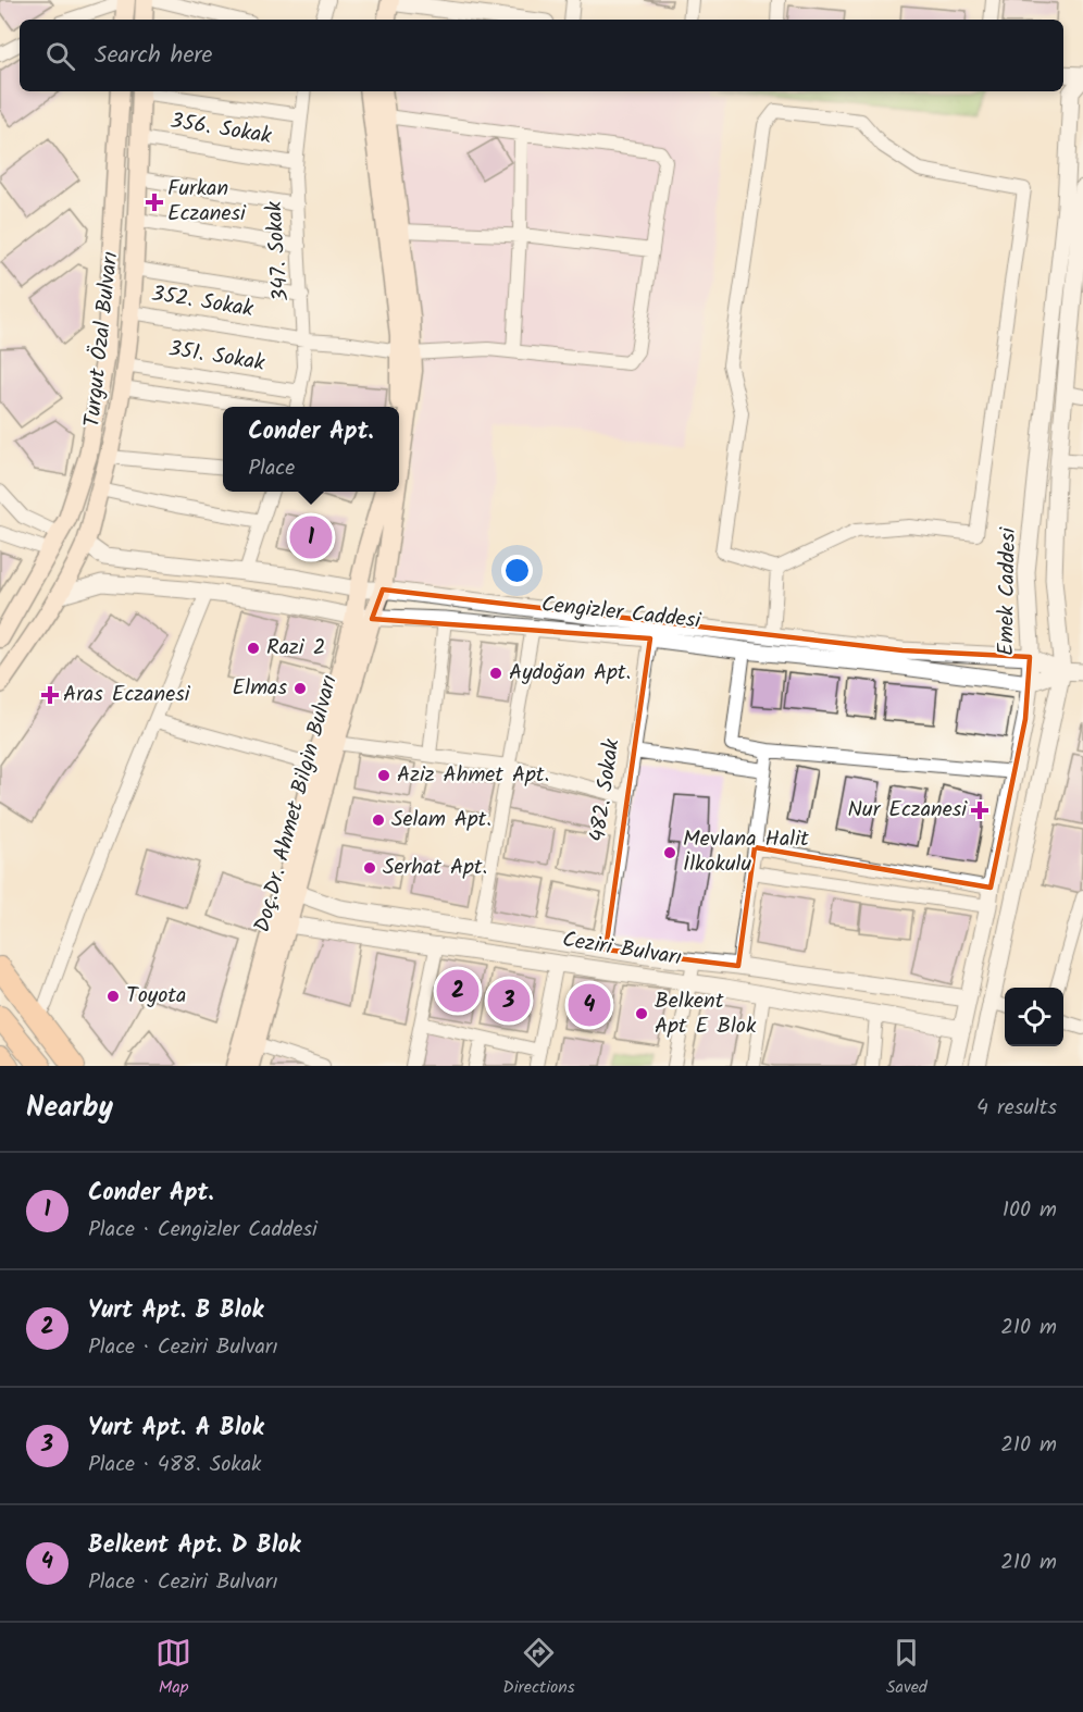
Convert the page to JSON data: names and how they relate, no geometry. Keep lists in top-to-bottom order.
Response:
{
  "streets": {
    "main road": ["Turgut Özal Bulvarı", "Doç.Dr. Ahmet Bilgin Bulvarı"],
    "street": [
      "356. Sokak",
      "347. Sokak",
      "352. Sokak",
      "351. Sokak",
      "Emek Caddesi",
      "Cengizler Caddesi",
      "482. Sokak",
      "Ceziri Bulvarı"
    ]
  },
  "crossings": [
    ["356. Sokak", "347. Sokak"],
    ["356. Sokak", "Turgut Özal Bulvarı"],
    ["347. Sokak", "352. Sokak"],
    ["347. Sokak", "351. Sokak"],
    ["352. Sokak", "Turgut Özal Bulvarı"],
    ["352. Sokak", "Doç.Dr. Ahmet Bilgin Bulvarı"],
    ["Turgut Özal Bulvarı", "351. Sokak"],
    ["Turgut Özal Bulvarı", "Cengizler Caddesi"],
    ["Emek Caddesi", "Cengizler Caddesi"],
    ["Emek Caddesi", "Ceziri Bulvarı"],
    ["Cengizler Caddesi", "482. Sokak"],
    ["Cengizler Caddesi", "Doç.Dr. Ahmet Bilgin Bulvarı"],
    ["482. Sokak", "Ceziri Bulvarı"],
    ["Doç.Dr. Ahmet Bilgin Bulvarı", "Ceziri Bulvarı"]
  ],
  "places": {
    "health": ["Furkan Eczanesi", "Aras Eczanesi", "Nur Eczanesi"],
    "other": [
      "Razi 2",
      "Aydoğan Apt.",
      "Elmas",
      "Aziz Ahmet Apt.",
      "Selam Apt.",
      "Mevlana Halit İlkokulu",
      "Serhat Apt.",
      "Toyota",
      "Belkent Apt E Blok"
    ]
  },
  "page": {
    "search": "Search here",
    "popup": ["Conder Apt.", "Place"],
    "pins": [
      "1",
      "2",
      "3",
      "4"
    ],
    "heading": ["Nearby", "4 results"],
    "list": [
      {
        "mark": "1",
        "name": "Conder Apt.",
        "note": "Place · Cengizler Caddesi",
        "value": "100 m"
      },
      {
        "mark": "2",
        "name": "Yurt Apt. B Blok",
        "note": "Place · Ceziri Bulvarı",
        "value": "210 m"
      },
      {
        "mark": "3",
        "name": "Yurt Apt. A Blok",
        "note": "Place · 488. Sokak",
        "value": "210 m"
      },
      {
        "mark": "4",
        "name": "Belkent Apt. D Blok",
        "note": "Place · Ceziri Bulvarı",
        "value": "210 m"
      }
    ],
    "nav": ["Map", "Directions", "Saved"]
  }
}
